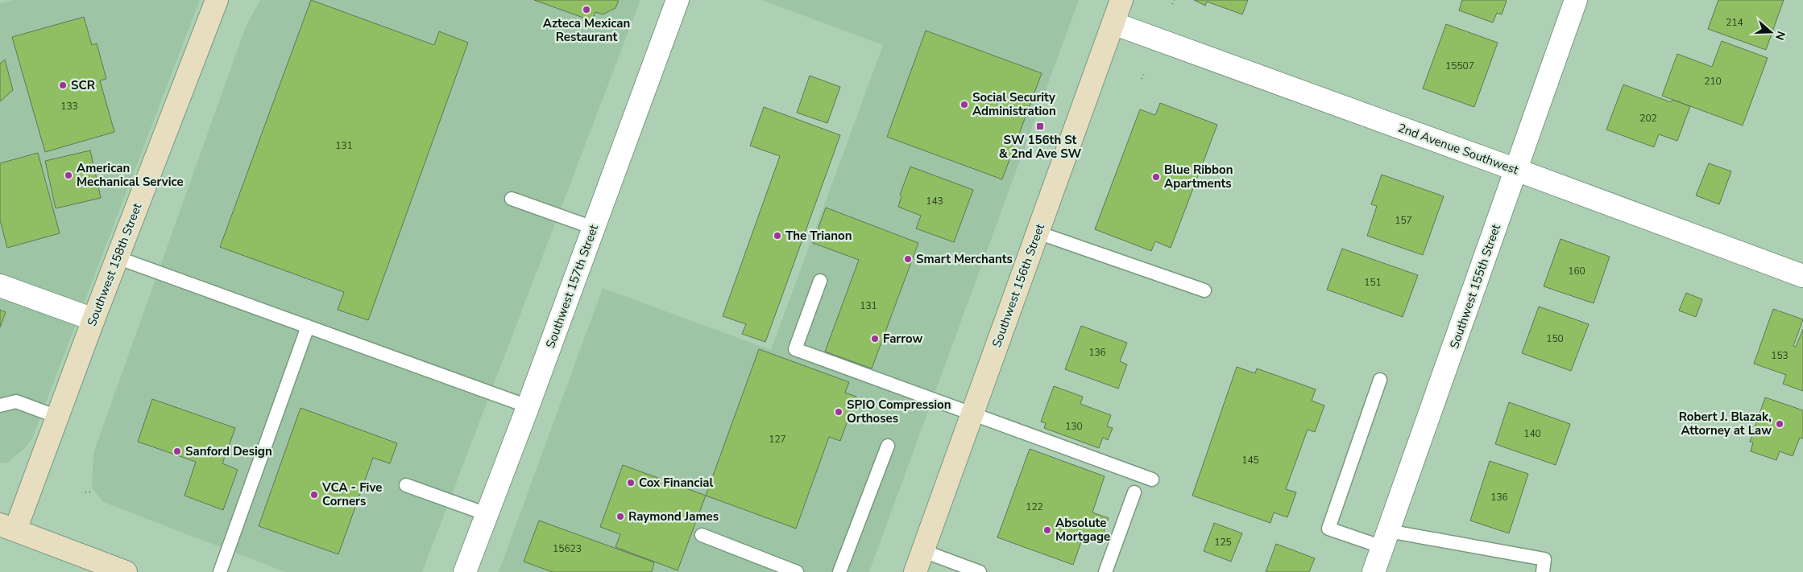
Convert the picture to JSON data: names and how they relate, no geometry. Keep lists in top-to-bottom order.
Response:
{
  "streets": {
    "main road": ["Southwest 158th Street", "Southwest 156th Street"],
    "street": ["2nd Avenue Southwest", "Southwest 157th Street", "Southwest 155th Street"]
  },
  "crossings": [
    ["2nd Avenue Southwest", "Southwest 156th Street"],
    ["2nd Avenue Southwest", "Southwest 155th Street"]
  ],
  "places": {
    "other": [
      "Azteca Mexican Restaurant",
      "SCR",
      "Social Security Administration",
      "American Mechanical Service",
      "Blue Ribbon Apartments",
      "The Trianon",
      "Smart Merchants",
      "Farrow",
      "SPIO Compression Orthoses",
      "Robert J. Blazak, Attorney at Law",
      "Sanford Design",
      "Cox Financial",
      "VCA - Five Corners",
      "Raymond James",
      "Absolute Mortgage"
    ],
    "transit": ["SW 156th St & 2nd Ave SW"]
  },
  "house_numbers": [
    "214",
    "15507",
    "210",
    "133",
    "202",
    "131",
    "143",
    "157",
    "160",
    "151",
    "131",
    "150",
    "136",
    "153",
    "130",
    "140",
    "127",
    "145",
    "136",
    "122",
    "125",
    "15623"
  ],
  "north": "right"
}
